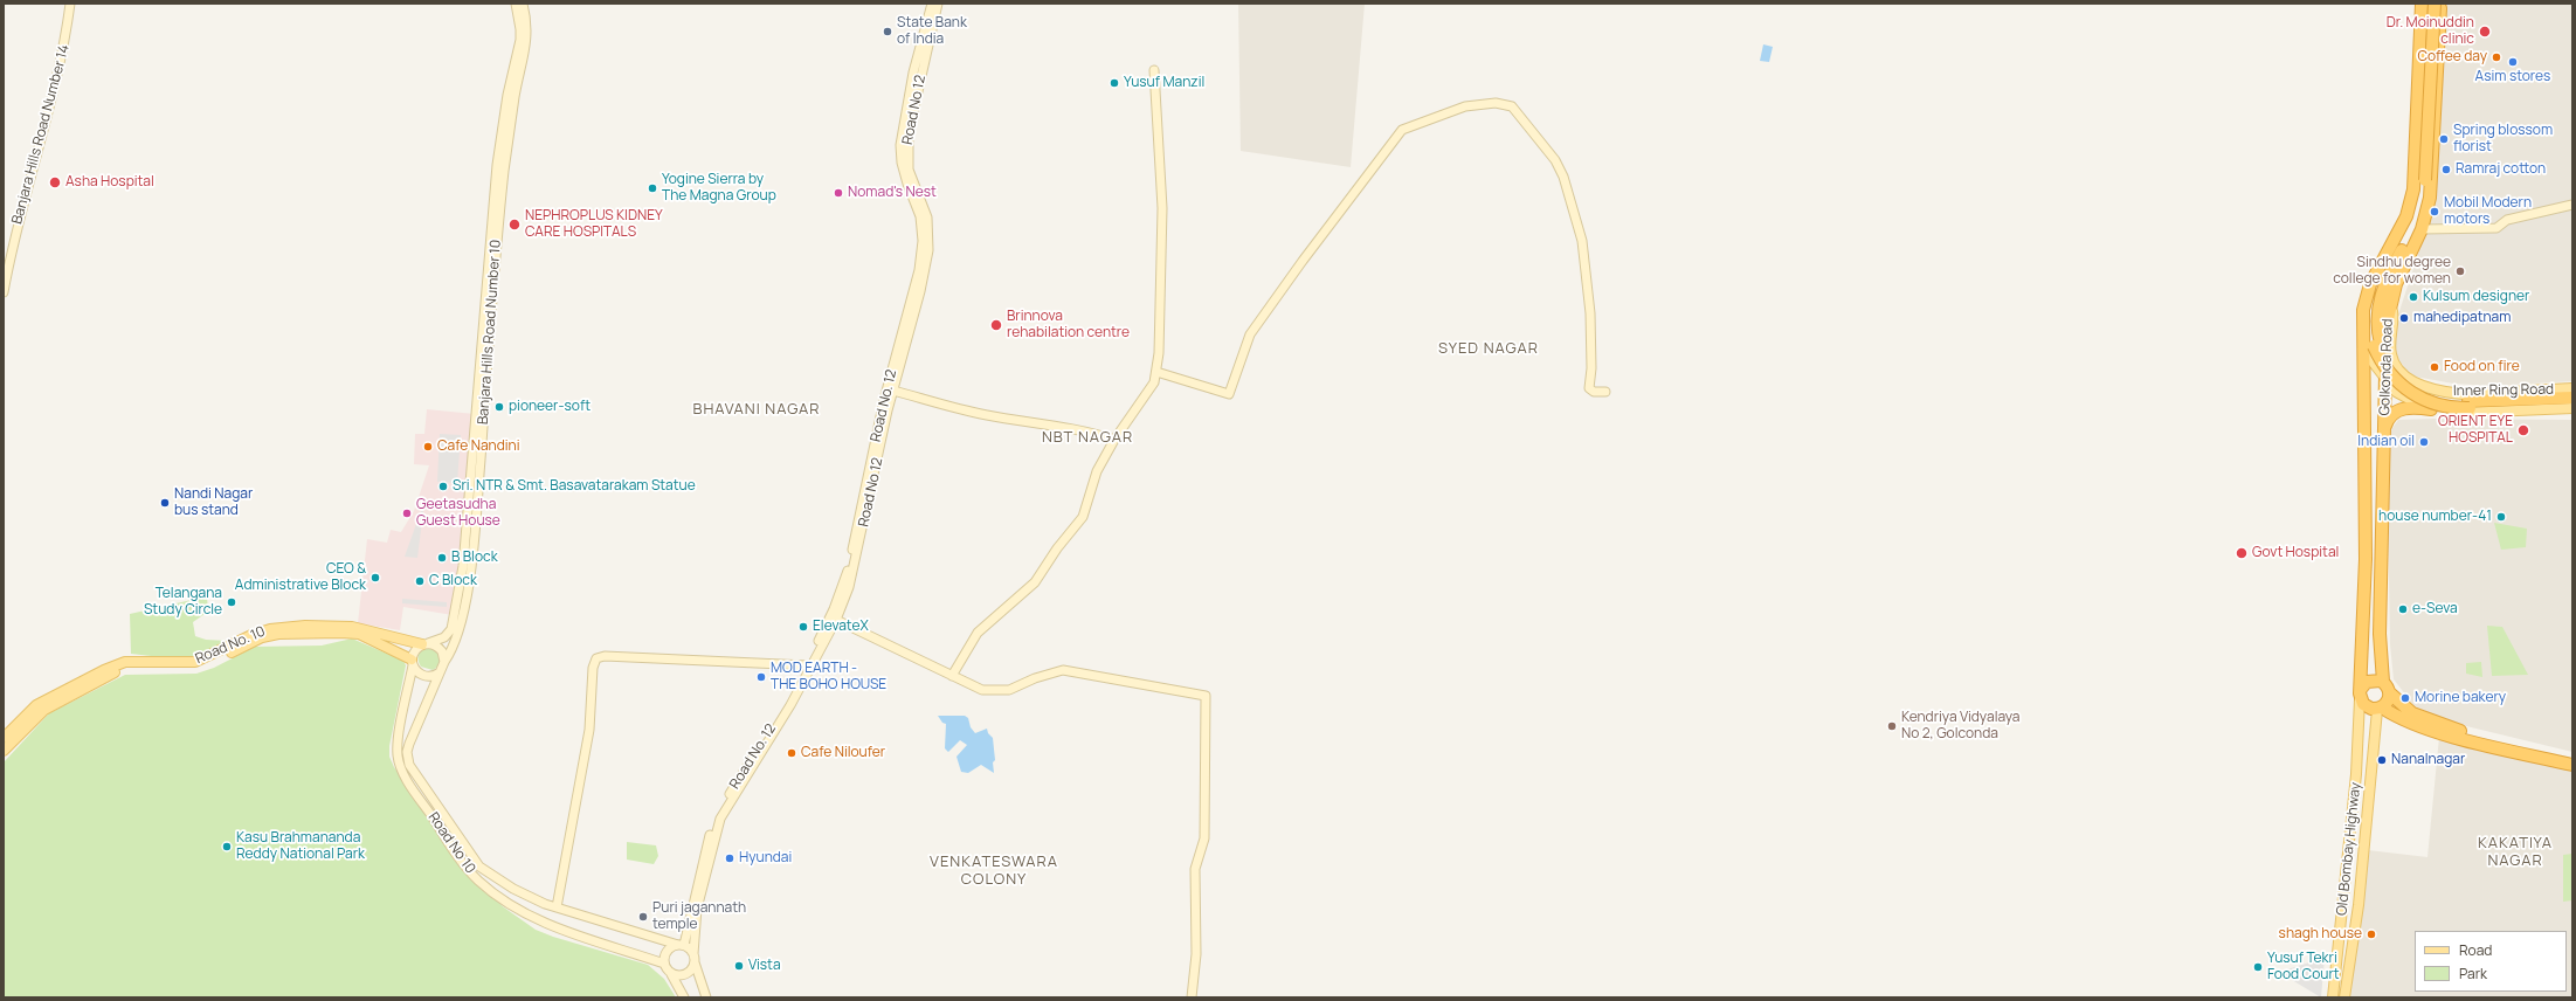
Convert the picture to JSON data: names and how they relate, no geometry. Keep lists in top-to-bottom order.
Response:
{
  "streets": {
    "highway": ["Golkonda Road"],
    "main road": [
      "Road No 12",
      "Banjara Hills Road Number 14",
      "Banjara Hills Road Number 10",
      "Inner Ring Road",
      "Road No. 12",
      "Road No. 10",
      "Road No 10",
      "Old Bombay Highway"
    ]
  },
  "crossings": [
    ["Road No 12", "Road No. 12"],
    ["Road No 12", "Road No 10"],
    ["Banjara Hills Road Number 10", "Road No. 10"],
    ["Banjara Hills Road Number 10", "Road No 10"],
    ["Golkonda Road", "Inner Ring Road"],
    ["Golkonda Road", "Old Bombay Highway"],
    ["Road No. 12", "Road No 10"],
    ["Road No. 10", "Road No 10"]
  ],
  "districts": [
    "SYED NAGAR",
    "BHAVANI NAGAR",
    "NBT NAGAR",
    "KAKATIYA NAGAR",
    "VENKATESWARA COLONY"
  ],
  "places": [
    "State Bank of India",
    "Dr. Moinuddin clinic",
    "Coffee day",
    "Asim stores",
    "Yusuf Manzil",
    "Spring blossom florist",
    "Ramraj cotton",
    "Asha Hospital",
    "Yogine Sierra by The Magna Group",
    "Nomad's Nest",
    "Mobil Modern motors",
    "NEPHROPLUS KIDNEY CARE HOSPITALS",
    "Sindhu degree college for women",
    "Kulsum designer",
    "mahedipatnam",
    "Brinnova rehabilation centre",
    "Food on fire",
    "pioneer-soft",
    "ORIENT EYE HOSPITAL",
    "Indian oil",
    "Cafe Nandini",
    "Sri. NTR & Smt. Basavatarakam Statue",
    "Nandi Nagar bus stand",
    "Geetasudha Guest House",
    "house number-41",
    "Govt Hospital",
    "B Block",
    "CEO & Administrative Block",
    "C Block",
    "Telangana Study Circle",
    "e-Seva",
    "ElevateX",
    "MOD EARTH - THE BOHO HOUSE",
    "Morine bakery",
    "Kendriya Vidyalaya No 2, Golconda",
    "Cafe Niloufer",
    "Nanalnagar",
    "Kasu Brahmananda Reddy National Park",
    "Hyundai",
    "Puri jagannath temple",
    "shagh house",
    "Vista",
    "Yusuf Tekri Food Court"
  ],
  "legend": ["Road", "Park"]
}
